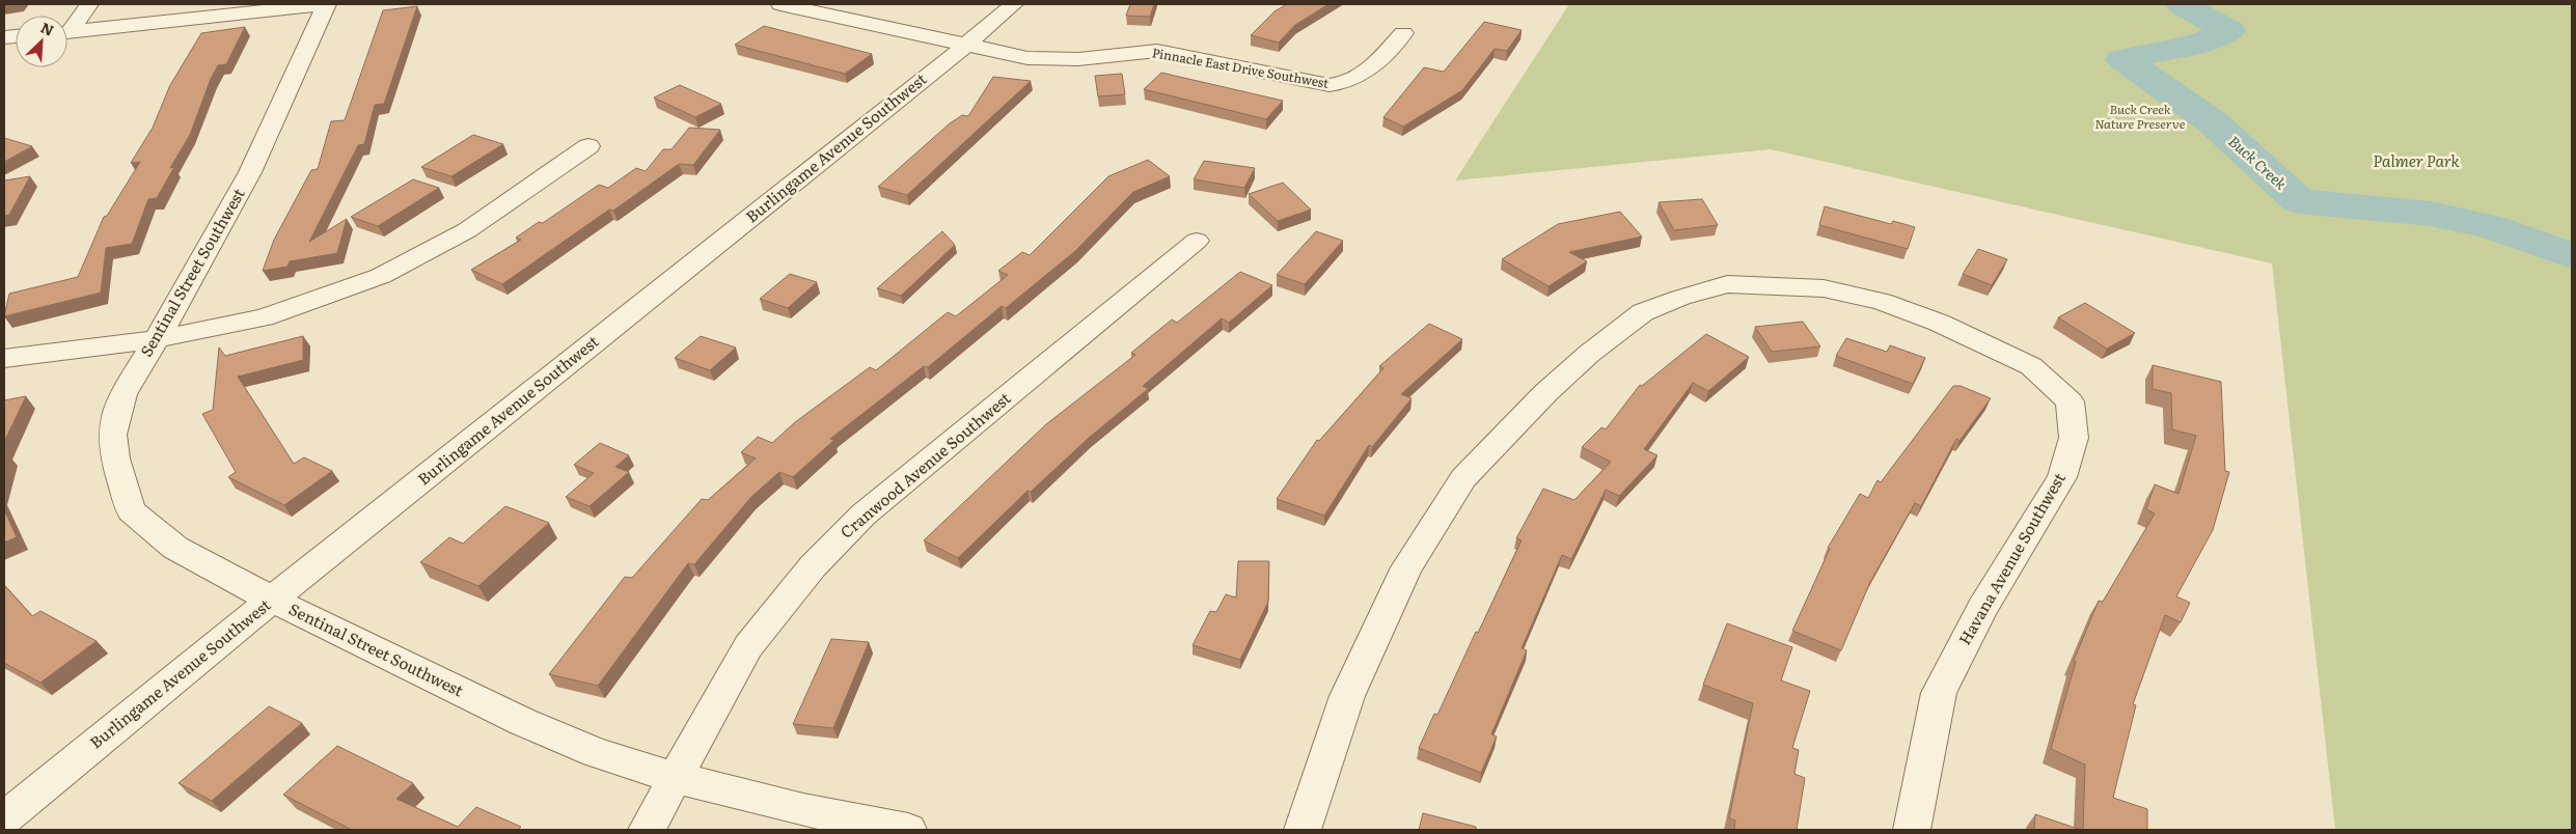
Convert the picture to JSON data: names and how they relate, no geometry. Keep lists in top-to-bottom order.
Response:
{
  "streets": {
    "street": [
      "Pinnacle East Drive Southwest",
      "Burlingame Avenue Southwest",
      "Sentinal Street Southwest",
      "Cranwood Avenue Southwest",
      "Havana Avenue Southwest"
    ]
  },
  "crossings": [
    ["Pinnacle East Drive Southwest", "Burlingame Avenue Southwest"],
    ["Burlingame Avenue Southwest", "Sentinal Street Southwest"],
    ["Sentinal Street Southwest", "Cranwood Avenue Southwest"]
  ],
  "water": ["Buck Creek"],
  "parks": ["Buck Creek Nature Preserve", "Palmer Park"],
  "north": "top right"
}
